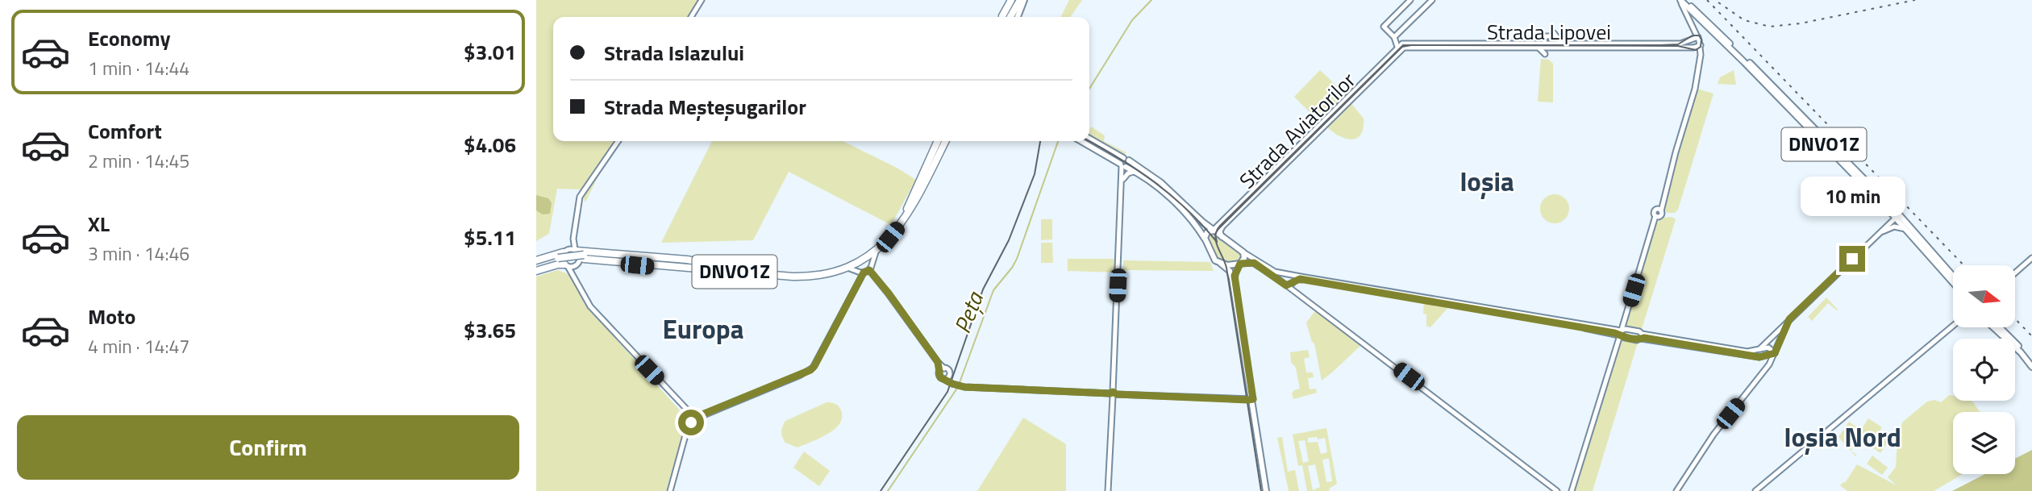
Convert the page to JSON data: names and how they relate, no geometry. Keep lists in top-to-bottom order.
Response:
{
  "streets": {
    "highway": ["DNVO1Z"],
    "street": ["Strada Lipovei", "Strada Aviatorilor"]
  },
  "crossings": [
    ["Strada Lipovei", "Strada Aviatorilor"]
  ],
  "districts": ["Ioșia", "Europa", "Ioșia Nord"],
  "water": ["Peța"],
  "north": "right",
  "page": {
    "list": [
      {
        "name": "Economy",
        "note": "1 min · 14:44",
        "value": "$3.01"
      },
      {
        "name": "Comfort",
        "note": "2 min · 14:45",
        "value": "$4.06"
      },
      {
        "name": "XL",
        "note": "3 min · 14:46",
        "value": "$5.11"
      },
      {
        "name": "Moto",
        "note": "4 min · 14:47",
        "value": "$3.65"
      }
    ],
    "banner": ["Strada Islazului", "Strada Meșteșugarilor"],
    "bubble": "10 min",
    "buttons": "Confirm"
  }
}
